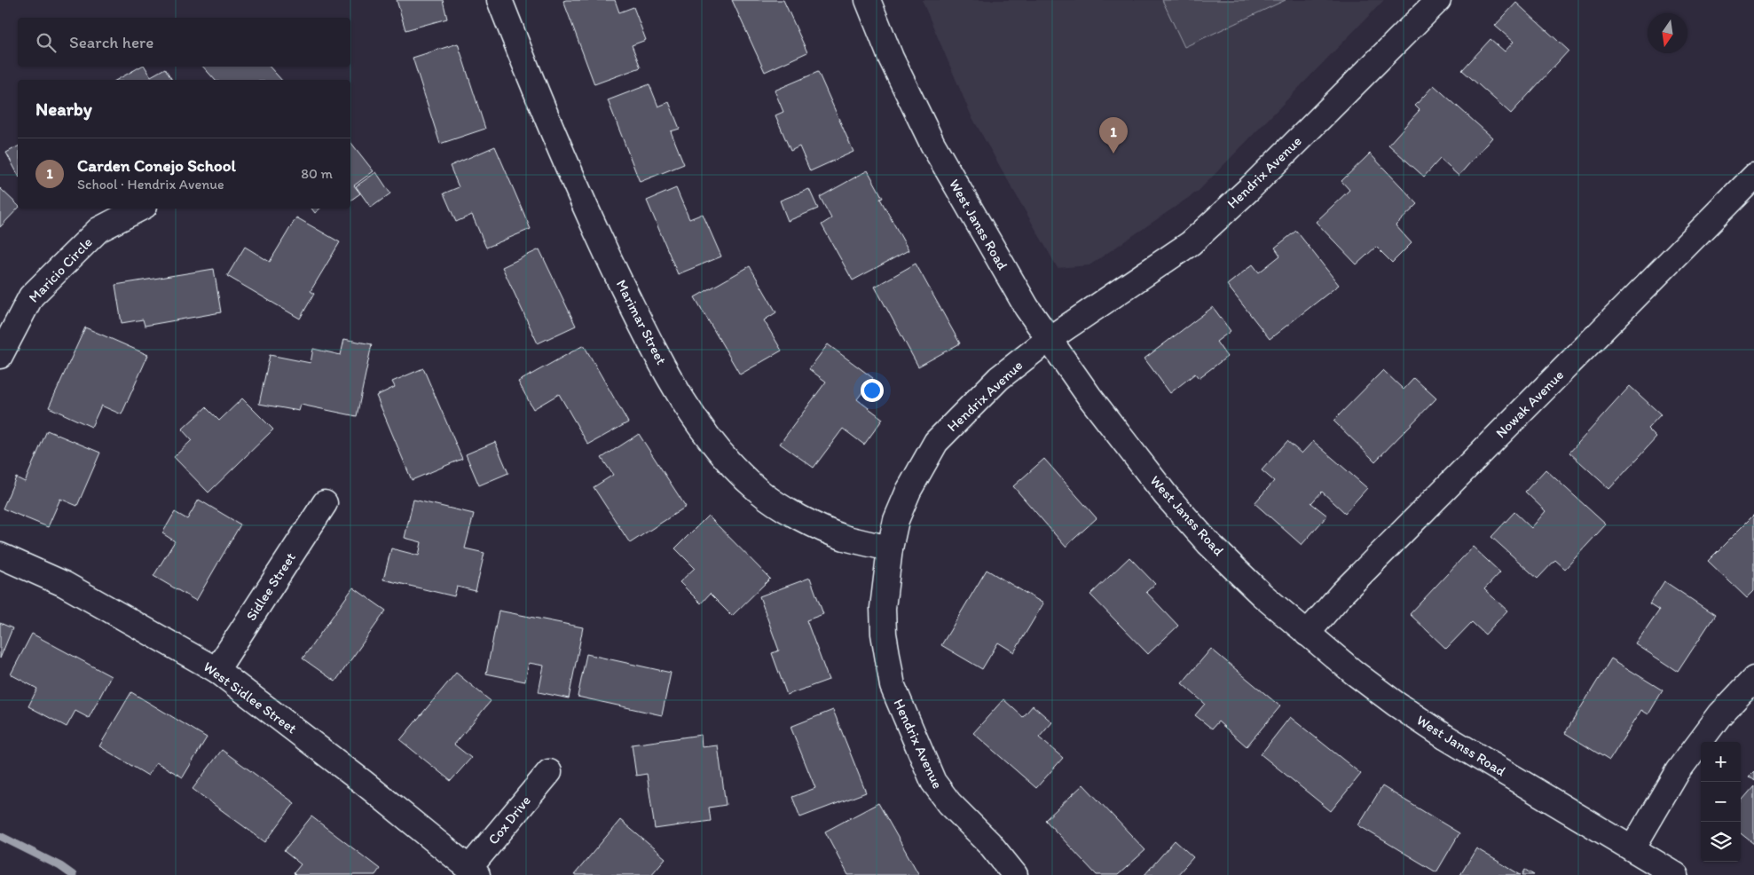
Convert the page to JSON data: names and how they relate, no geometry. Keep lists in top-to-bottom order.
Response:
{
  "streets": {
    "street": [
      "Hendrix Avenue",
      "West Janss Road",
      "Maricio Circle",
      "Marimar Street",
      "Nowak Avenue",
      "Sidlee Street",
      "West Sidlee Street",
      "Cox Drive"
    ]
  },
  "crossings": [
    ["Hendrix Avenue", "West Janss Road"],
    ["Hendrix Avenue", "Marimar Street"],
    ["West Janss Road", "Nowak Avenue"],
    ["Sidlee Street", "West Sidlee Street"],
    ["West Sidlee Street", "Cox Drive"]
  ],
  "north": "bottom",
  "page": {
    "search": "Search here",
    "heading": "Nearby",
    "pins": "1",
    "list": [
      {
        "mark": "1",
        "name": "Carden Conejo School",
        "note": "School · Hendrix Avenue",
        "value": "80 m"
      }
    ],
    "map_buttons": ["+", "−"]
  }
}
